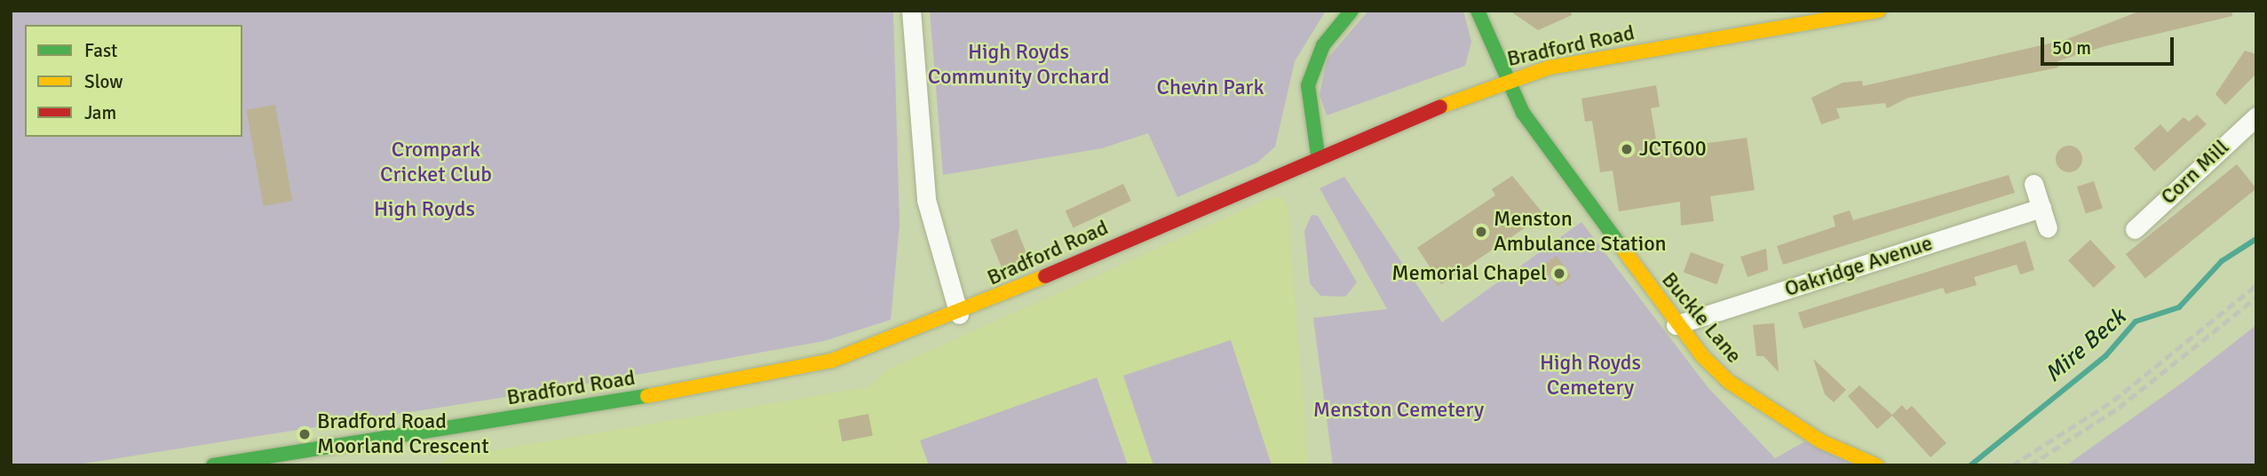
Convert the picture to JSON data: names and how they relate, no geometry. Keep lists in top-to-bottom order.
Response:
{
  "streets": {
    "main road": ["Bradford Road", "Buckle Lane"],
    "street": ["Corn Mill", "Oakridge Avenue"]
  },
  "crossings": [
    ["Bradford Road", "Buckle Lane"],
    ["Oakridge Avenue", "Buckle Lane"]
  ],
  "water": ["Mire Beck"],
  "parks": [
    "High Royds Community Orchard",
    "Chevin Park",
    "Crompark Cricket Club",
    "High Royds",
    "High Royds Cemetery",
    "Menston Cemetery"
  ],
  "places": [
    "JCT600",
    "Menston Ambulance Station",
    "Memorial Chapel",
    "Bradford Road Moorland Crescent"
  ],
  "legend": ["Fast", "Slow", "Jam"],
  "scale_bar": "50 m"
}
